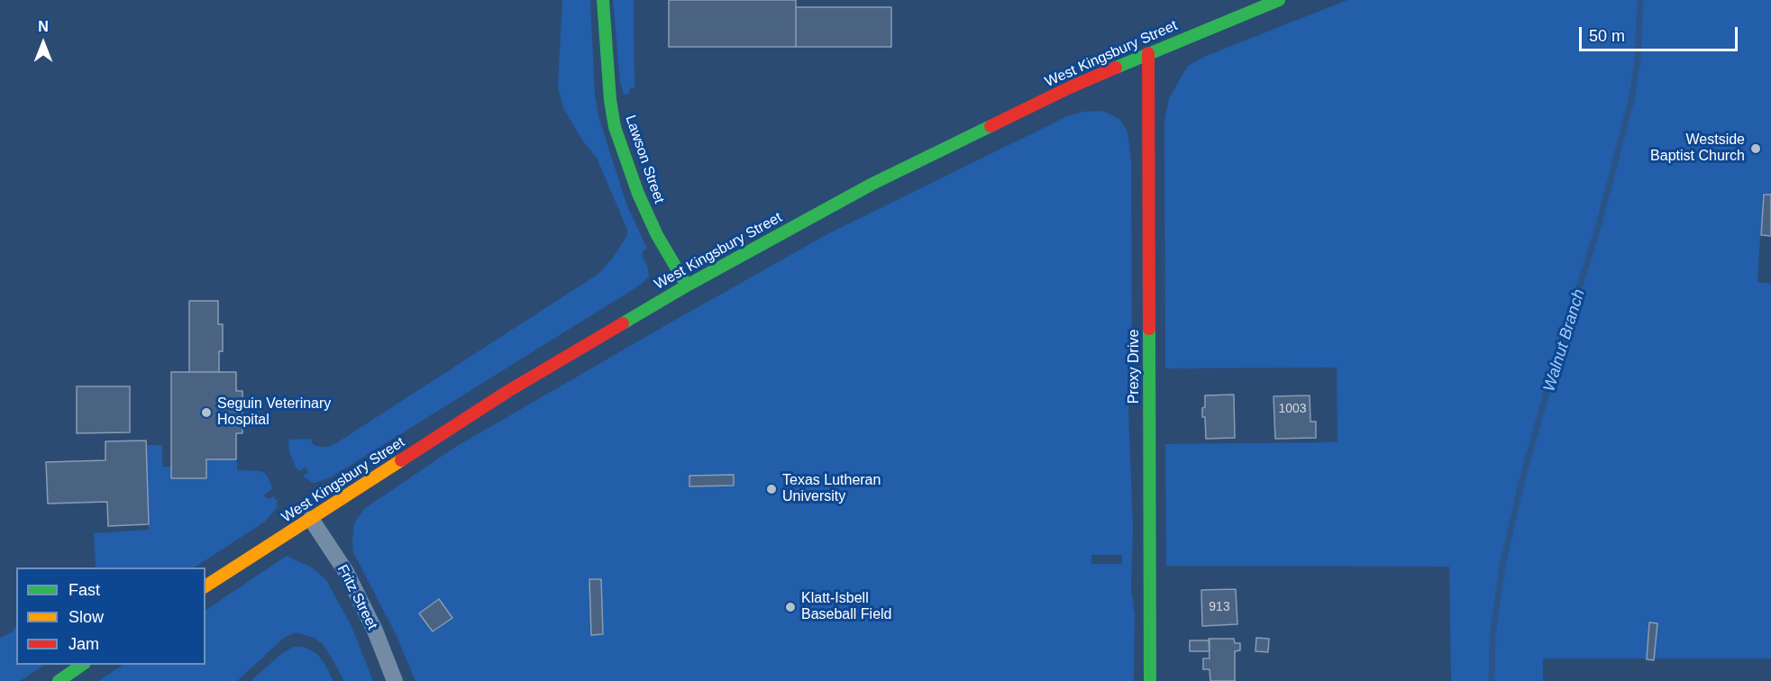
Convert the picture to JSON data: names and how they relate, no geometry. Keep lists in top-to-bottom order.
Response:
{
  "streets": {
    "main road": ["West Kingsbury Street", "Lawson Street", "Prexy Drive"],
    "street": ["Fritz Street"]
  },
  "crossings": [
    ["West Kingsbury Street", "Lawson Street"],
    ["West Kingsbury Street", "Prexy Drive"],
    ["West Kingsbury Street", "Fritz Street"]
  ],
  "water": ["Walnut Branch"],
  "places": [
    "Westside Baptist Church",
    "Seguin Veterinary Hospital",
    "Texas Lutheran University",
    "Klatt-Isbell Baseball Field"
  ],
  "house_numbers": ["1003", "913"],
  "legend": ["Fast", "Slow", "Jam"],
  "scale_bar": "50 m",
  "north": "top"
}
